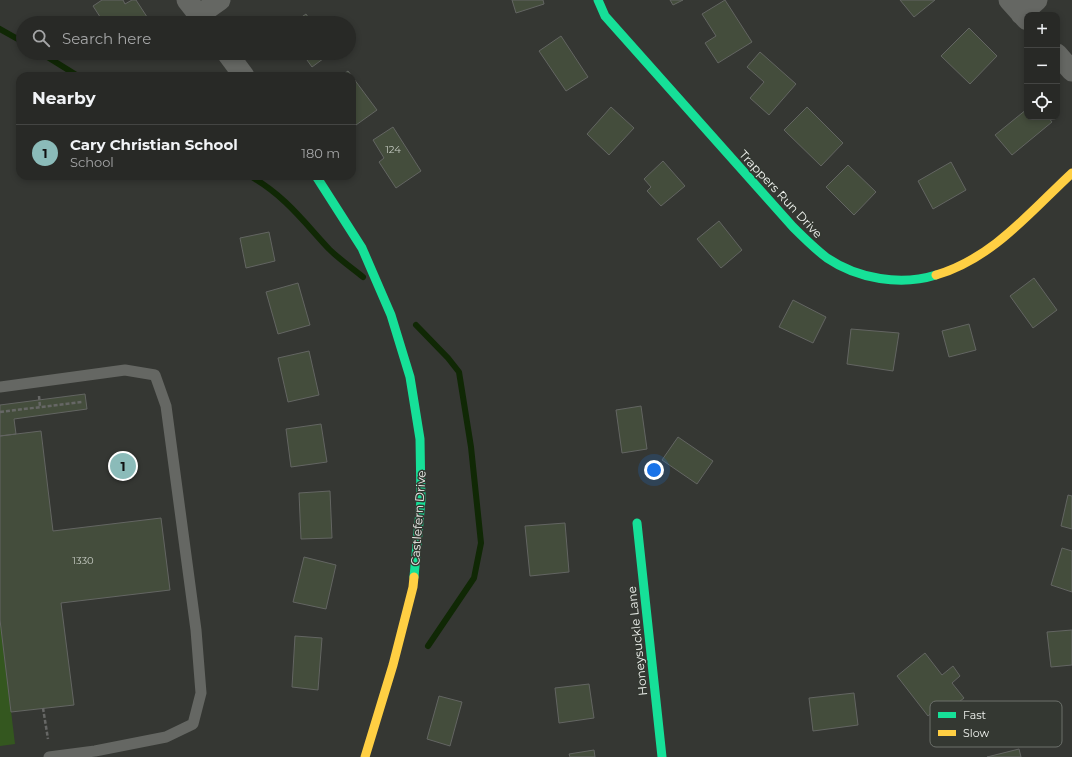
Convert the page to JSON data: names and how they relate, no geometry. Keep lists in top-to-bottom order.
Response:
{
  "streets": {
    "street": ["Trappers Run Drive", "Castlefern Drive", "Honeysuckle Lane"]
  },
  "house_numbers": ["124", "1330"],
  "legend": ["Fast", "Slow"],
  "page": {
    "map_buttons": ["+", "−"],
    "search": "Search here",
    "heading": "Nearby",
    "list": [
      {
        "mark": "1",
        "name": "Cary Christian School",
        "note": "School",
        "value": "180 m"
      }
    ],
    "pins": "1"
  }
}
